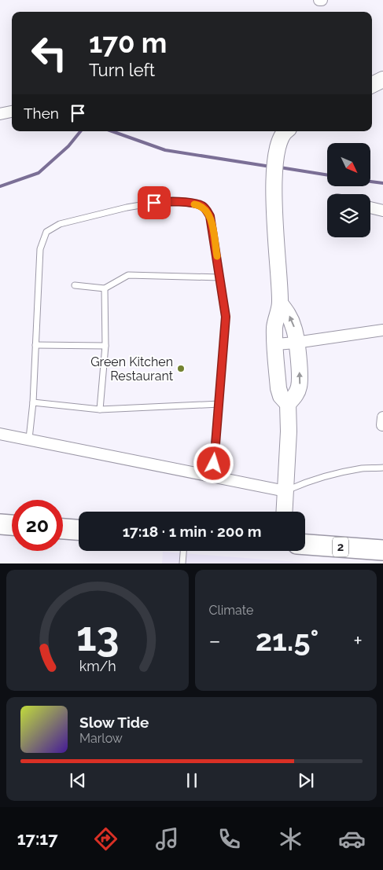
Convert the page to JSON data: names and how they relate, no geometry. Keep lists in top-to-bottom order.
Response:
{
  "streets": {
    "highway": ["2"]
  },
  "places": ["Green Kitchen Restaurant"],
  "north": "bottom right",
  "page": {
    "turn": ["170 m", "Turn left"],
    "then": "Then",
    "limit": "20",
    "trip": "17:18 · 1 min · 200 m",
    "tile": "Climate",
    "heat": ["−", "21.5°", "+"],
    "song": ["Slow Tide", "Marlow"],
    "tabs": "17:17",
    "gauge": ["13", "km/h"]
  }
}
